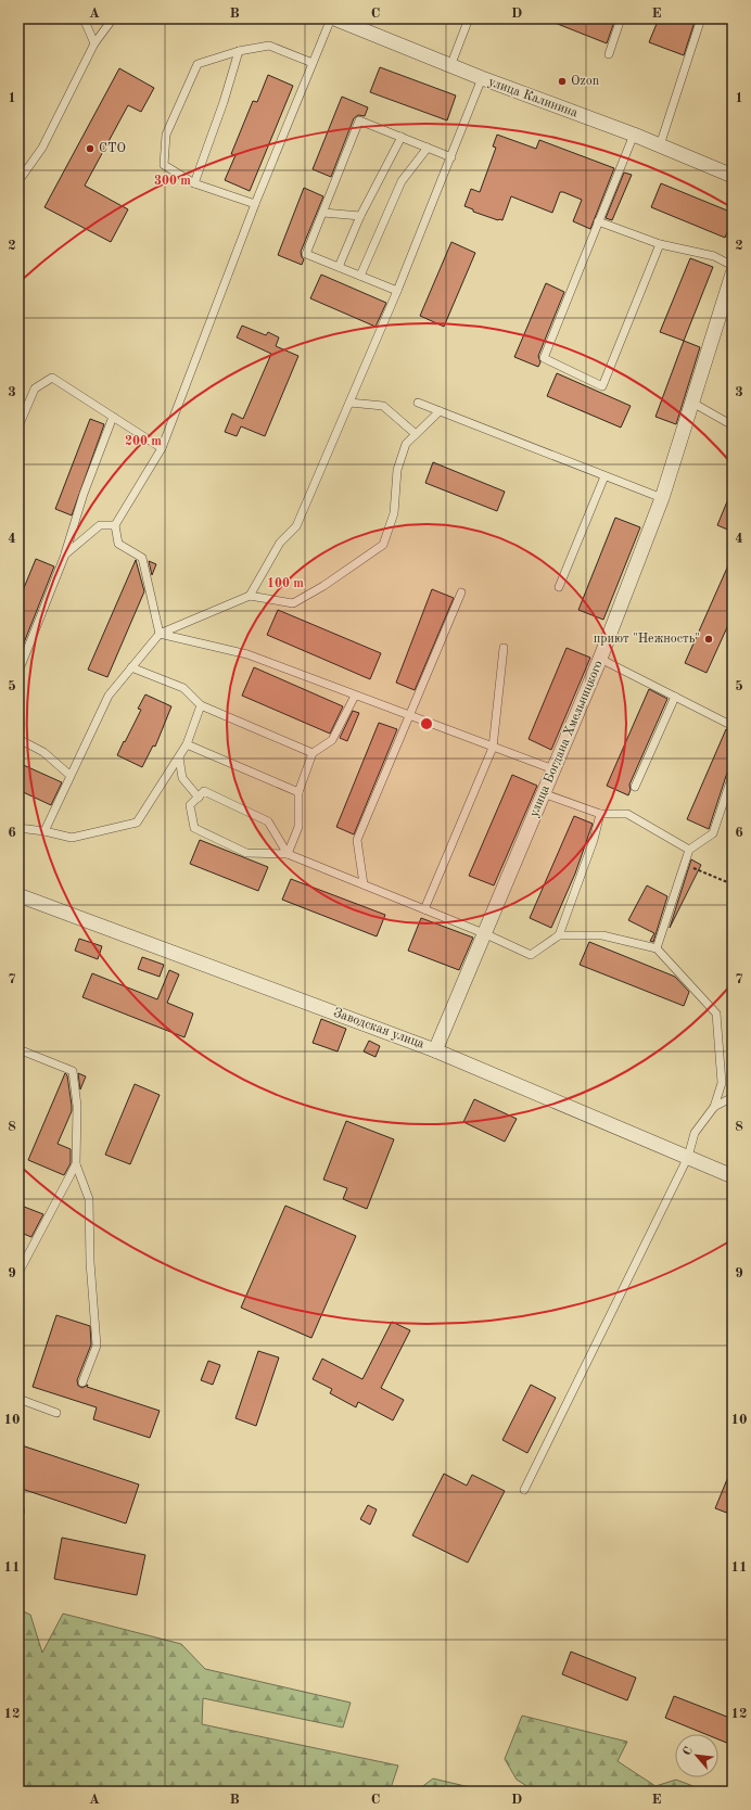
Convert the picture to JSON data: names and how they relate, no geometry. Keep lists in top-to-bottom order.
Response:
{
  "streets": {
    "street": ["улица Калинина", "улица Богдана Хмельницкого", "Заводская улица"]
  },
  "crossings": [
    ["улица Богдана Хмельницкого", "Заводская улица"]
  ],
  "places": ["Ozon", "СТО", "приют \"Нежность\""],
  "north": "top left",
  "grid": {
    "columns": [
      "A",
      "B",
      "C",
      "D",
      "E"
    ],
    "rows": [
      "1",
      "2",
      "3",
      "4",
      "5",
      "6",
      "7",
      "8",
      "9",
      "10",
      "11",
      "12"
    ]
  },
  "rings": ["300 m", "200 m", "100 m"]
}
